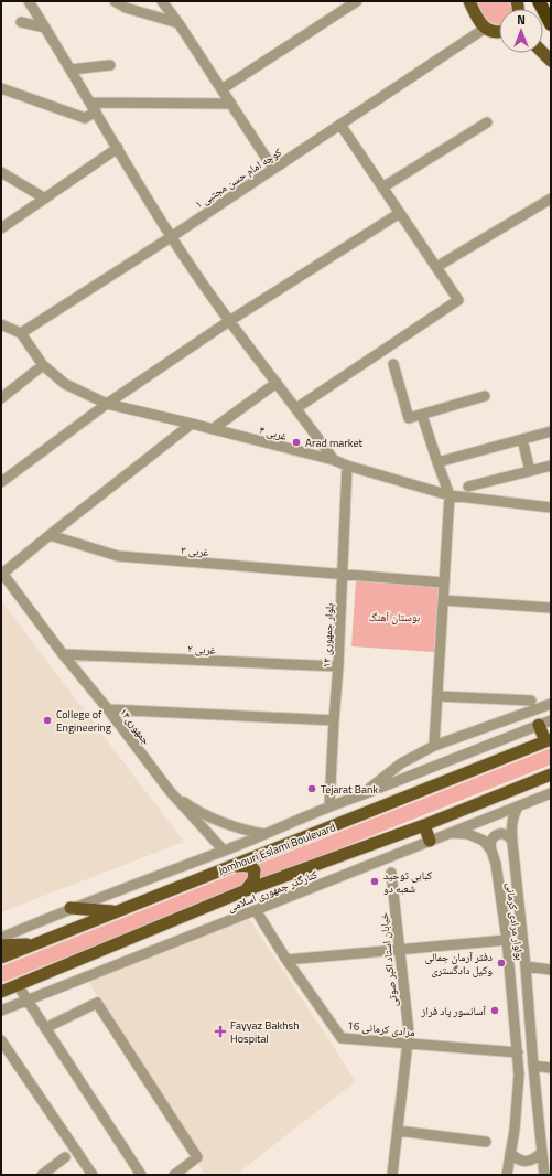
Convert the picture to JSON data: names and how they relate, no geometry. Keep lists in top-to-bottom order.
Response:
{
  "streets": {
    "main road": ["Jomhouri Eslami Boulevard"],
    "street": [
      "کوچه امام حسن مجتبی ۱",
      "۴ غربی",
      "۳ غربی",
      "بلوار جمهوری ۱۲",
      "۲ غربی",
      "جمهوری۱۴",
      "کنارگذر جمهوری اسلامی",
      "بولوار مرادی کرمانی",
      "خیابان استاد اکبر صوتی",
      "مرادی کرمانی 16"
    ]
  },
  "crossings": [
    ["کوچه امام حسن مجتبی ۱", "۴ غربی"],
    ["۴ غربی", "بلوار جمهوری ۱۲"],
    ["۳ غربی", "بلوار جمهوری ۱۲"],
    ["بلوار جمهوری ۱۲", "۲ غربی"],
    ["۲ غربی", "جمهوری۱۴"],
    ["کنارگذر جمهوری اسلامی", "بولوار مرادی کرمانی"],
    ["کنارگذر جمهوری اسلامی", "مرادی کرمانی 16"],
    ["بولوار مرادی کرمانی", "مرادی کرمانی 16"],
    ["خیابان استاد اکبر صوتی", "مرادی کرمانی 16"]
  ],
  "parks": ["بوستان آهنگ"],
  "places": {
    "other": [
      "Arad market",
      "College of Engineering",
      "Tejarat Bank",
      "کبابی توحید شعبه دو",
      "دفتر آرمان جمالی وکیل دادگستری",
      "آسانسور پاد فراز"
    ],
    "health": ["Fayyaz Bakhsh Hospital"]
  },
  "north": "top"
}
